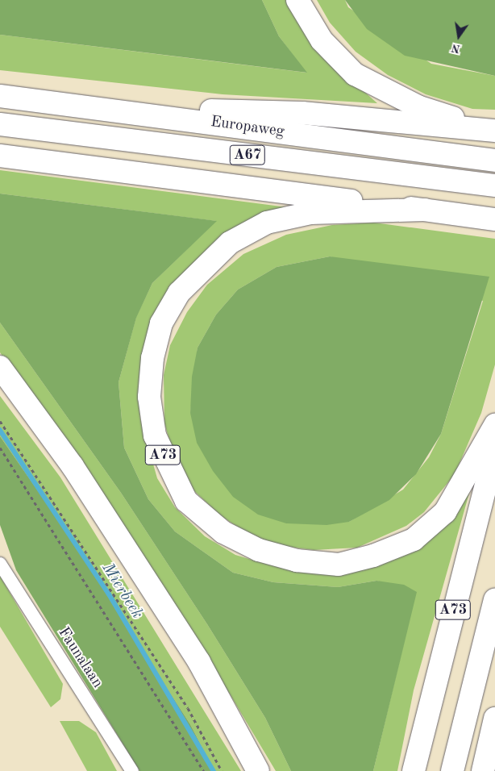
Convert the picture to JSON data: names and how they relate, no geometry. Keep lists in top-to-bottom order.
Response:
{
  "streets": {
    "highway": ["Europaweg", "A67", "A73"],
    "street": ["Faunalaan"]
  },
  "crossings": [
    ["Europaweg", "A67"],
    ["A67", "A73"]
  ],
  "water": ["Mierbeek"],
  "north": "bottom"
}
